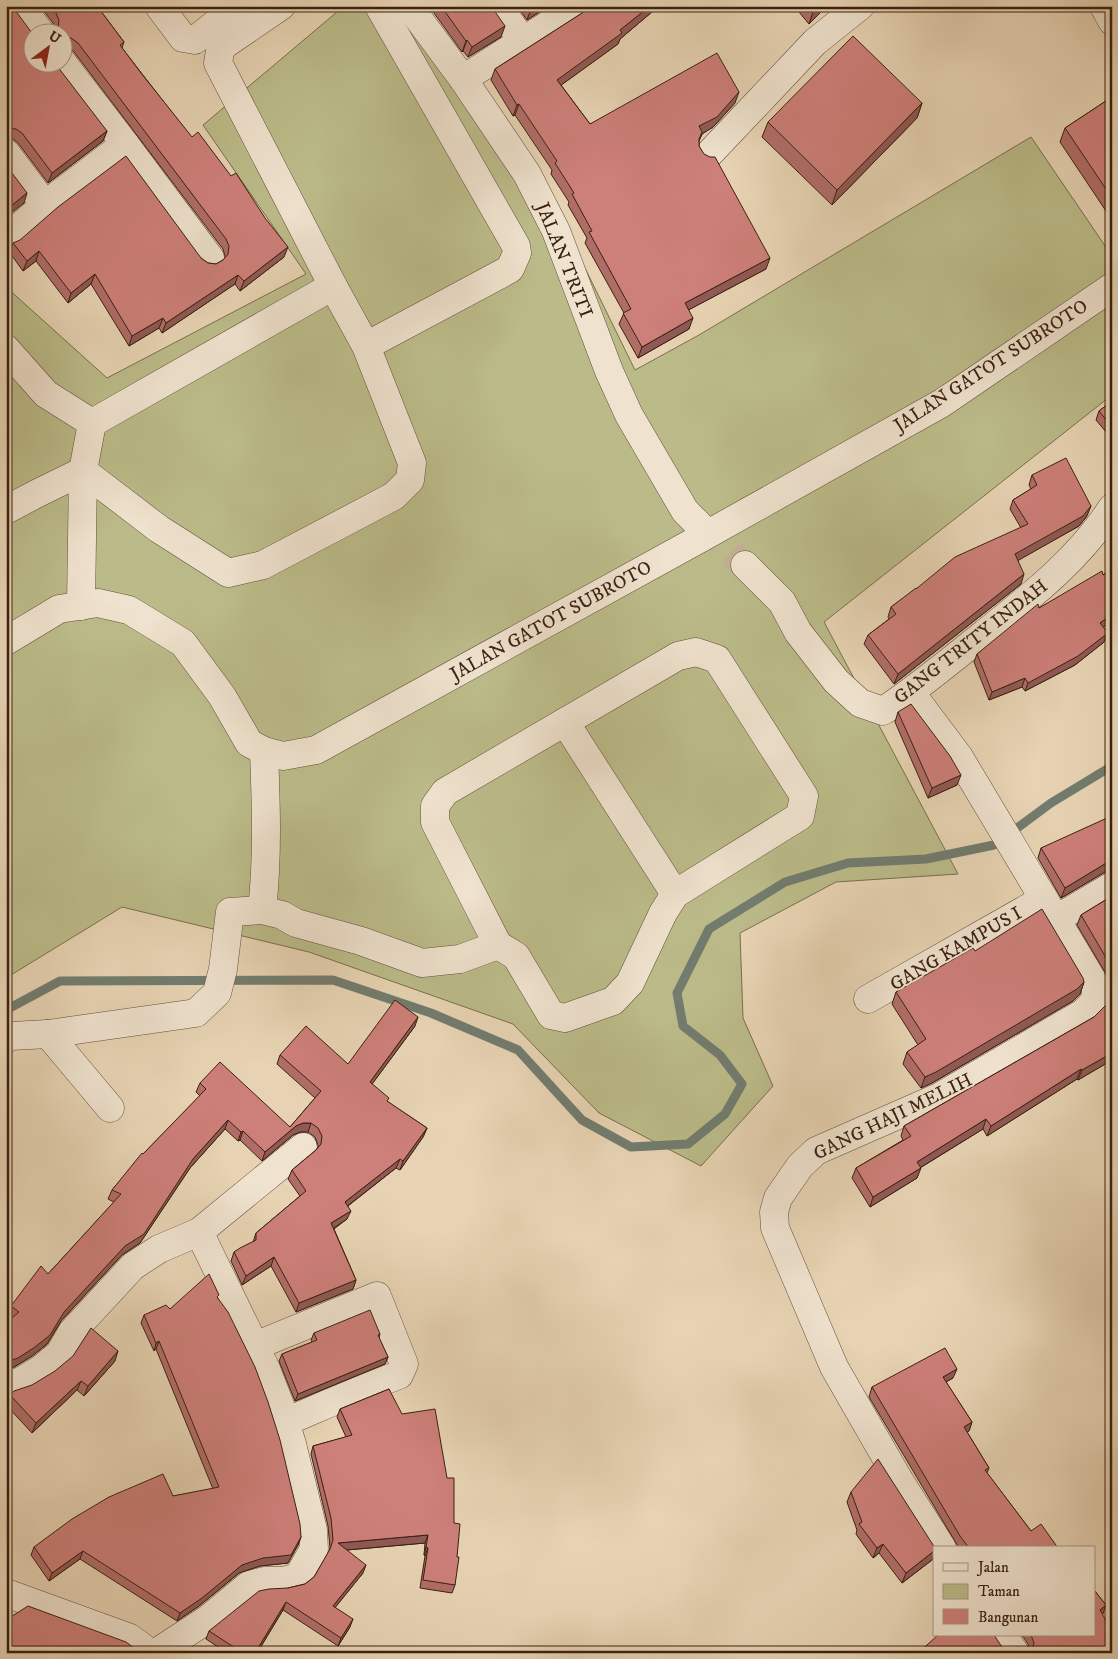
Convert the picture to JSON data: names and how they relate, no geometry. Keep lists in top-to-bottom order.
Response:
{
  "streets": {
    "street": [
      "JALAN TRITI",
      "JALAN GATOT SUBROTO",
      "GANG TRITY INDAH",
      "GANG KAMPUS I",
      "GANG HAJI MELIH"
    ]
  },
  "crossings": [
    ["GANG TRITY INDAH", "GANG HAJI MELIH"],
    ["GANG KAMPUS I", "GANG HAJI MELIH"]
  ],
  "legend": ["Jalan", "Taman", "Bangunan"],
  "north": "top right"
}
